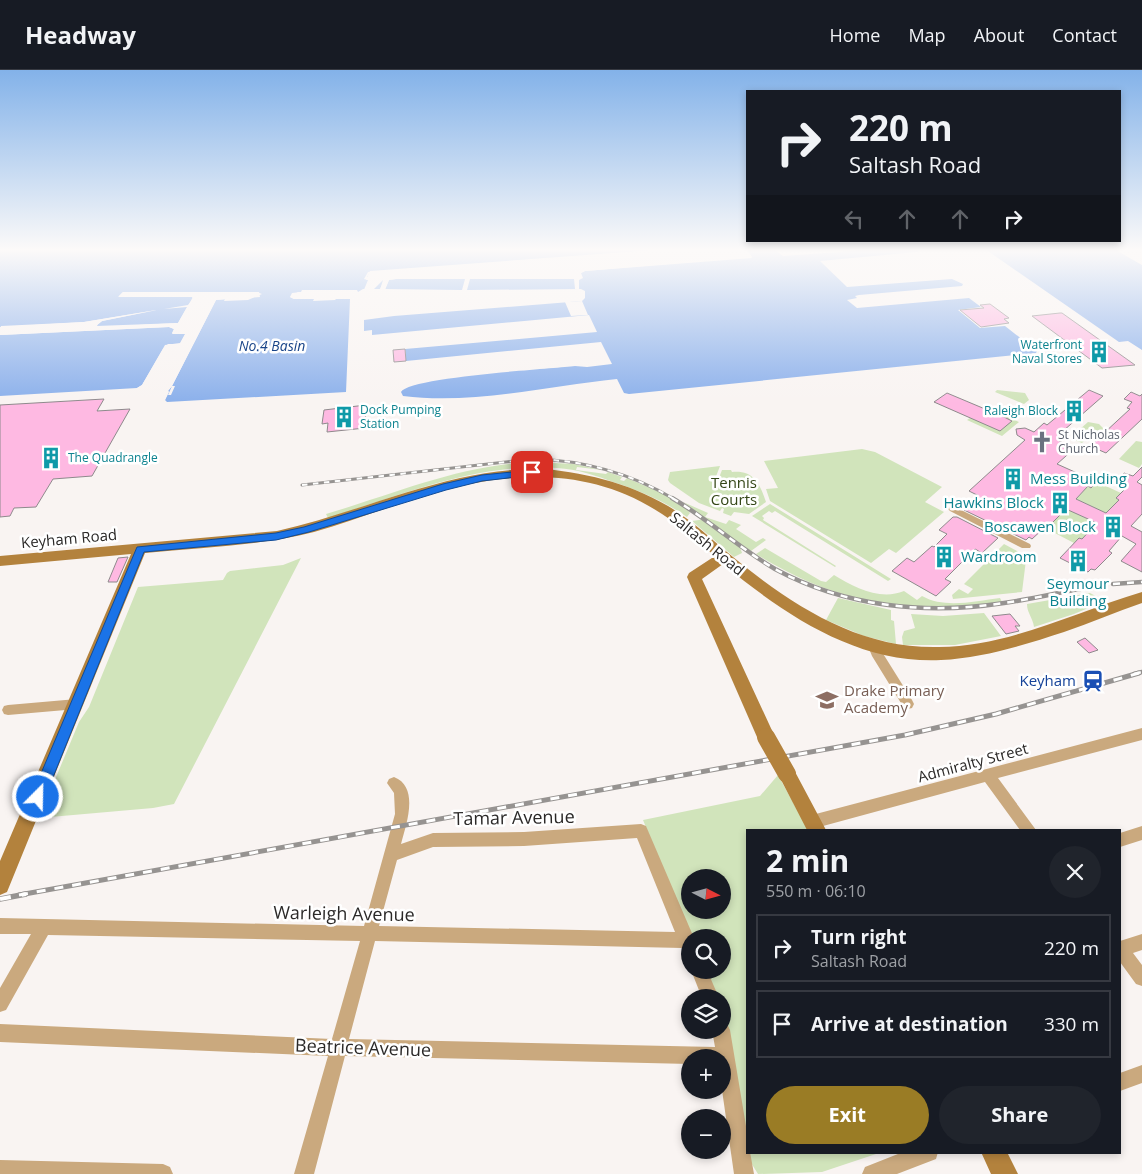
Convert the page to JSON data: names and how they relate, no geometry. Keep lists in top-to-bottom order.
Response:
{
  "streets": {
    "main road": ["Keyham Road", "Saltash Road"],
    "street": [
      "Admiralty Street",
      "Tamar Avenue",
      "Warleigh Avenue",
      "Beatrice Avenue"
    ]
  },
  "crossings": [
    ["Keyham Road", "Saltash Road"]
  ],
  "water": ["No.4 Basin"],
  "parks": ["Tennis Courts"],
  "places": {
    "building": [
      "Waterfront Naval Stores",
      "Raleigh Block",
      "Dock Pumping Station",
      "The Quadrangle",
      "Mess Building",
      "Hawkins Block",
      "Boscawen Block",
      "Wardroom",
      "Seymour Building"
    ],
    "church": ["St Nicholas Church"],
    "station": ["Keyham"],
    "school or university": ["Drake Primary Academy"]
  },
  "north": "right",
  "page": {
    "header": "Headway",
    "nav": [
      "Home",
      "Map",
      "About",
      "Contact"
    ],
    "turn": ["220 m", "Saltash Road"],
    "heading": ["2 min", "550 m · 06:10"],
    "map_buttons": ["+", "−"],
    "list": [
      {
        "name": "Turn right",
        "note": "Saltash Road",
        "value": "220 m"
      },
      {
        "name": "Arrive at destination",
        "value": "330 m"
      }
    ],
    "buttons": ["Exit", "Share"]
  }
}
